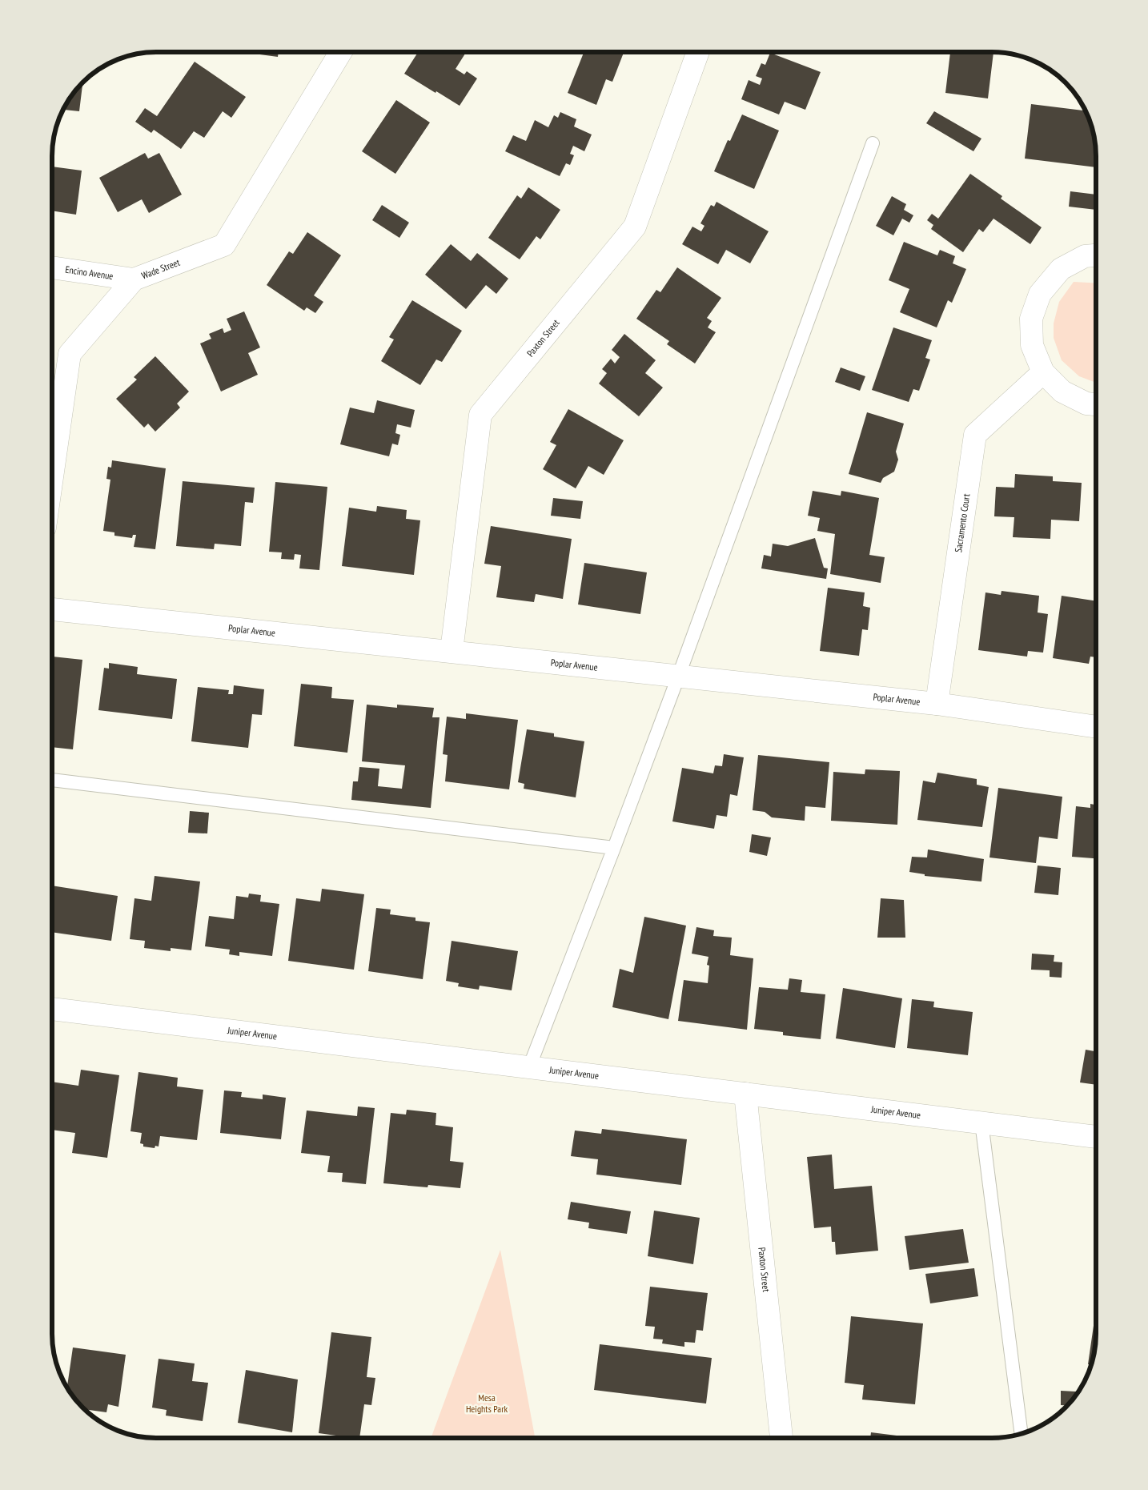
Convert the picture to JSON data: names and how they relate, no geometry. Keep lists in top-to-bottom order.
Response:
{
  "streets": {
    "street": [
      "Wade Street",
      "Encino Avenue",
      "Paxton Street",
      "Sacramento Court",
      "Poplar Avenue",
      "Juniper Avenue"
    ]
  },
  "crossings": [
    ["Wade Street", "Encino Avenue"],
    ["Paxton Street", "Poplar Avenue"],
    ["Paxton Street", "Juniper Avenue"],
    ["Sacramento Court", "Poplar Avenue"]
  ],
  "parks": ["Mesa Heights Park"]
}
